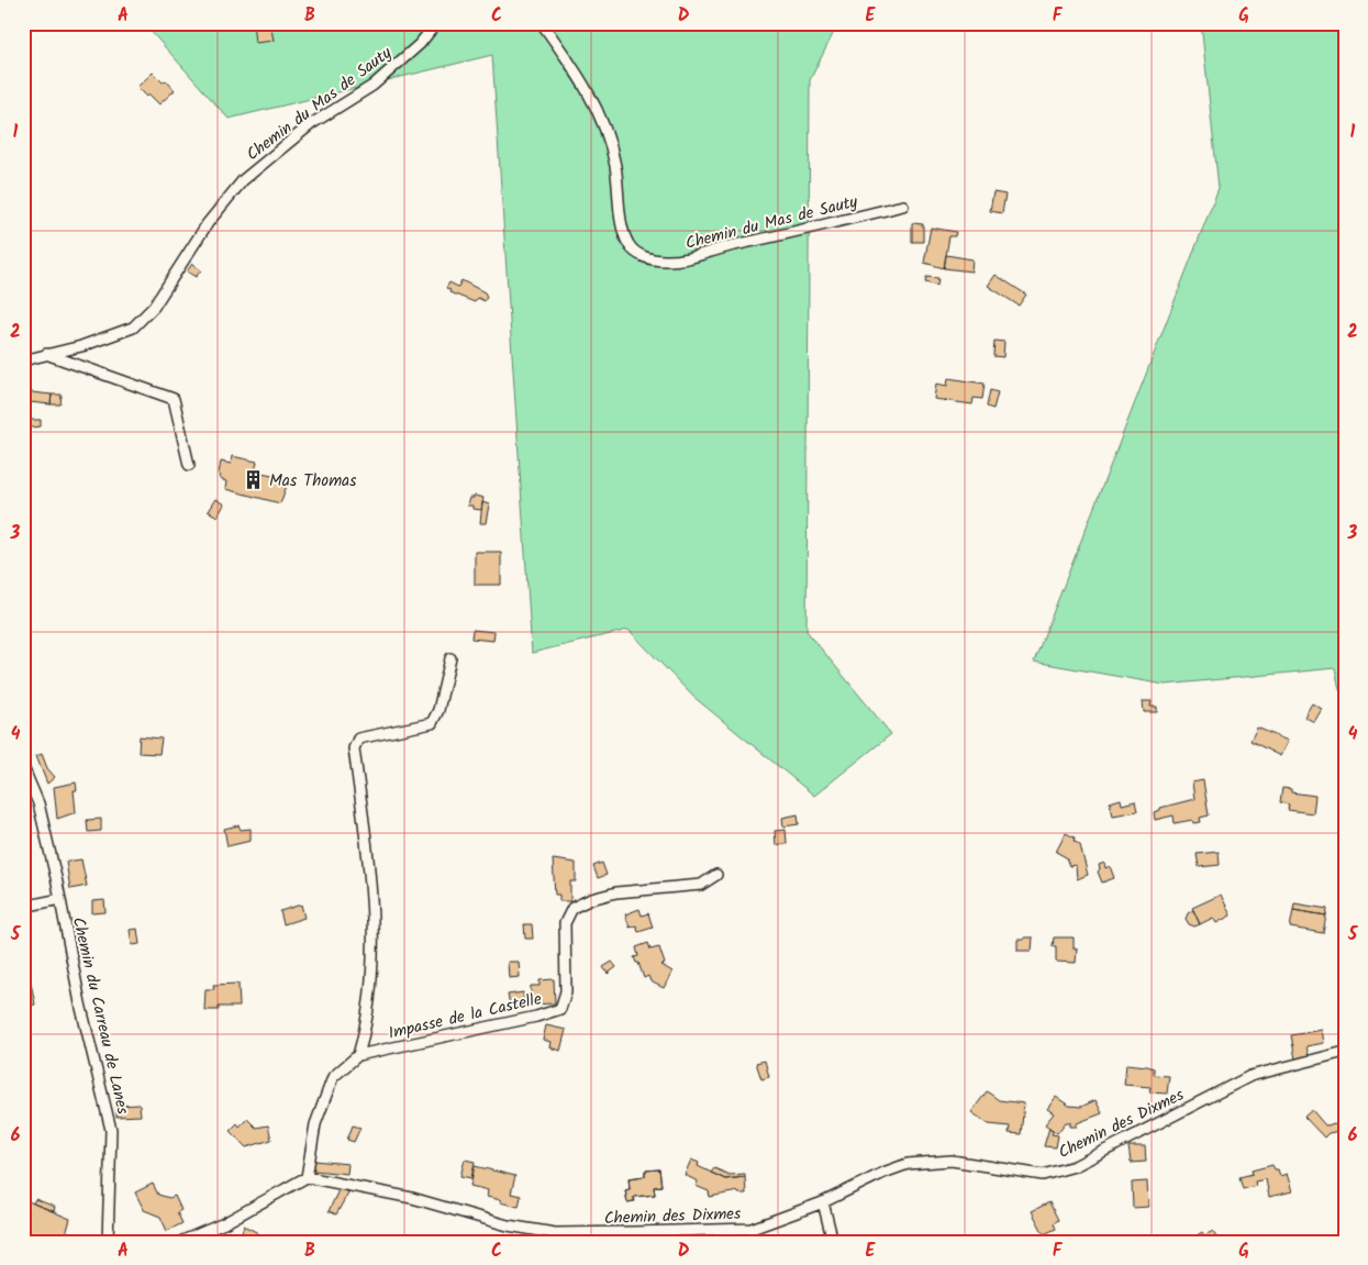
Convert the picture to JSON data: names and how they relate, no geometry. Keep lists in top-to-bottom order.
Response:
{
  "streets": {
    "street": [
      "Chemin du Mas de Sauty",
      "Chemin du Carreau de Lanes",
      "Impasse de la Castelle",
      "Chemin des Dixmes"
    ]
  },
  "places": {
    "building": ["Mas Thomas"]
  },
  "grid": {
    "columns": [
      "A",
      "B",
      "C",
      "D",
      "E",
      "F",
      "G"
    ],
    "rows": [
      "1",
      "2",
      "3",
      "4",
      "5",
      "6"
    ]
  }
}
